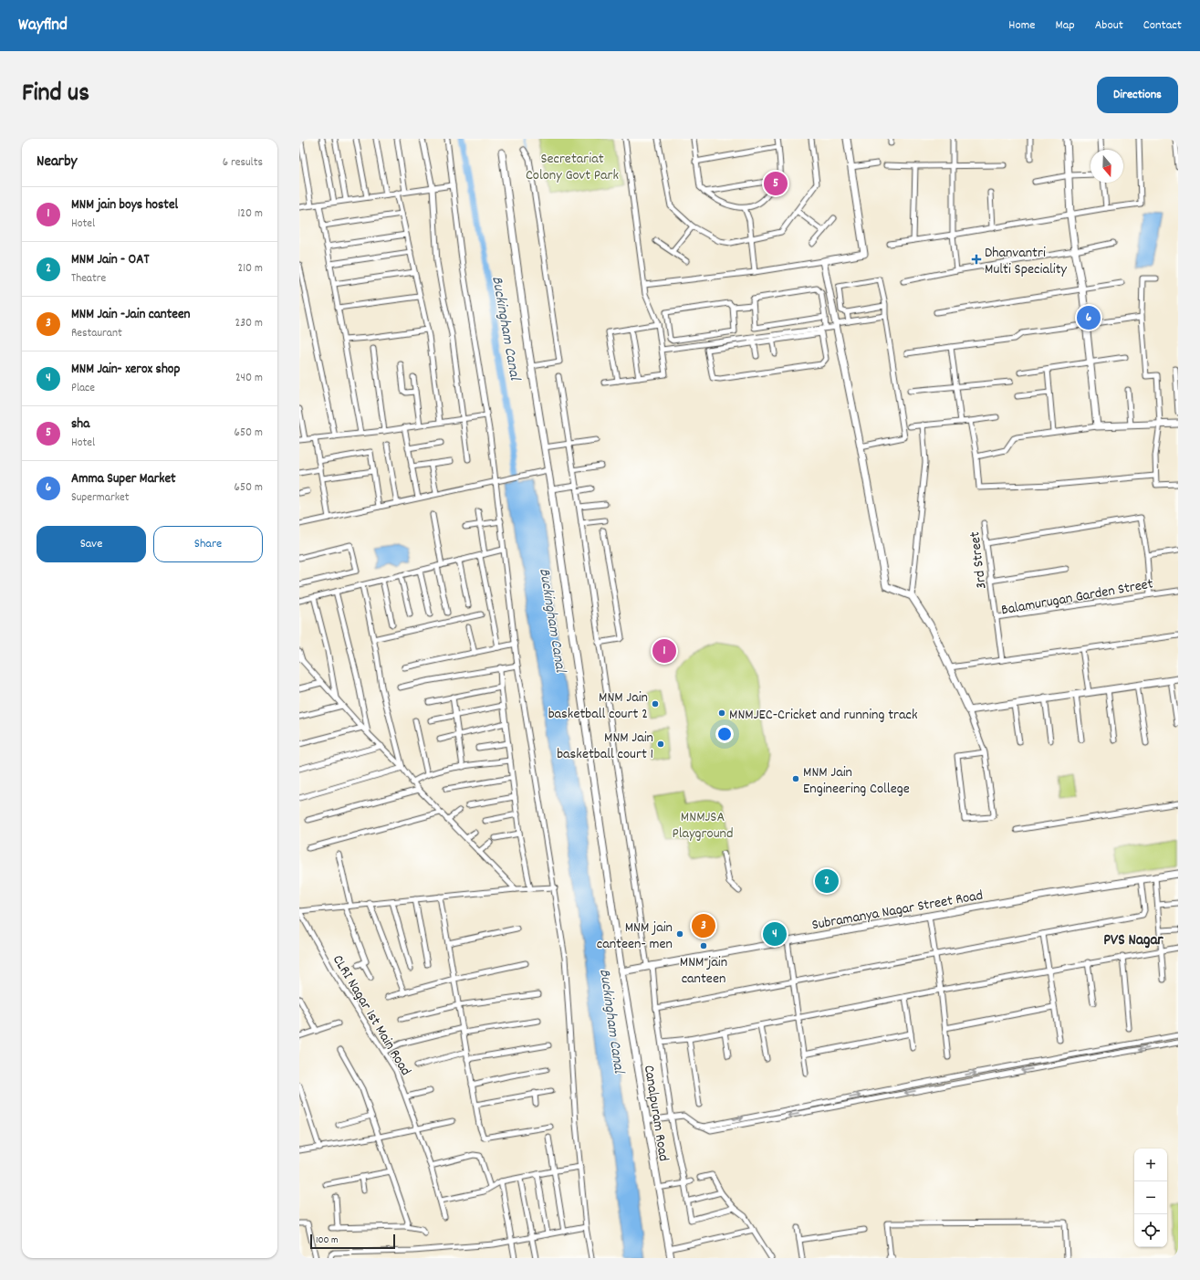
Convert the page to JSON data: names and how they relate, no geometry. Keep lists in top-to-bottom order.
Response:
{
  "streets": {
    "street": [
      "3rd Street",
      "Balamurugan Garden Street",
      "Subramanya Nagar Street Road",
      "CLRI Nagar 1st Main Road",
      "Canalpuram Road"
    ]
  },
  "crossings": [
    ["3rd Street", "Balamurugan Garden Street"],
    ["Subramanya Nagar Street Road", "Canalpuram Road"]
  ],
  "districts": ["PVS Nagar"],
  "water": ["Buckingham Canal"],
  "parks": ["Secretariat Colony Govt Park", "MNMJSA Playground"],
  "places": {
    "health": ["Dhanvantri Multi Speciality"],
    "other": [
      "MNM Jain basketball court 2",
      "MNMJEC-Cricket and running track",
      "MNM Jain basketball court 1",
      "MNM Jain Engineering College",
      "MNM jain canteen- men",
      "MNM jain canteen"
    ]
  },
  "scale_bar": "100 m",
  "north": "bottom",
  "page": {
    "header": "Wayfind",
    "nav": [
      "Home",
      "Map",
      "About",
      "Contact"
    ],
    "title": "Find us",
    "buttons": [
      "Directions",
      ["Save", "Share"]
    ],
    "heading": ["Nearby", "6 results"],
    "pins": [
      "5",
      "6",
      "1",
      "2",
      "3",
      "4"
    ],
    "list": [
      {
        "mark": "1",
        "name": "MNM jain boys hostel",
        "note": "Hotel",
        "value": "120 m"
      },
      {
        "mark": "2",
        "name": "MNM Jain - OAT",
        "note": "Theatre",
        "value": "210 m"
      },
      {
        "mark": "3",
        "name": "MNM Jain -Jain canteen",
        "note": "Restaurant",
        "value": "230 m"
      },
      {
        "mark": "4",
        "name": "MNM Jain- xerox shop",
        "note": "Place",
        "value": "240 m"
      },
      {
        "mark": "5",
        "name": "sha",
        "note": "Hotel",
        "value": "650 m"
      },
      {
        "mark": "6",
        "name": "Amma Super Market",
        "note": "Supermarket",
        "value": "650 m"
      }
    ],
    "map_buttons": ["+", "−"],
    "scale": "100 m"
  }
}
